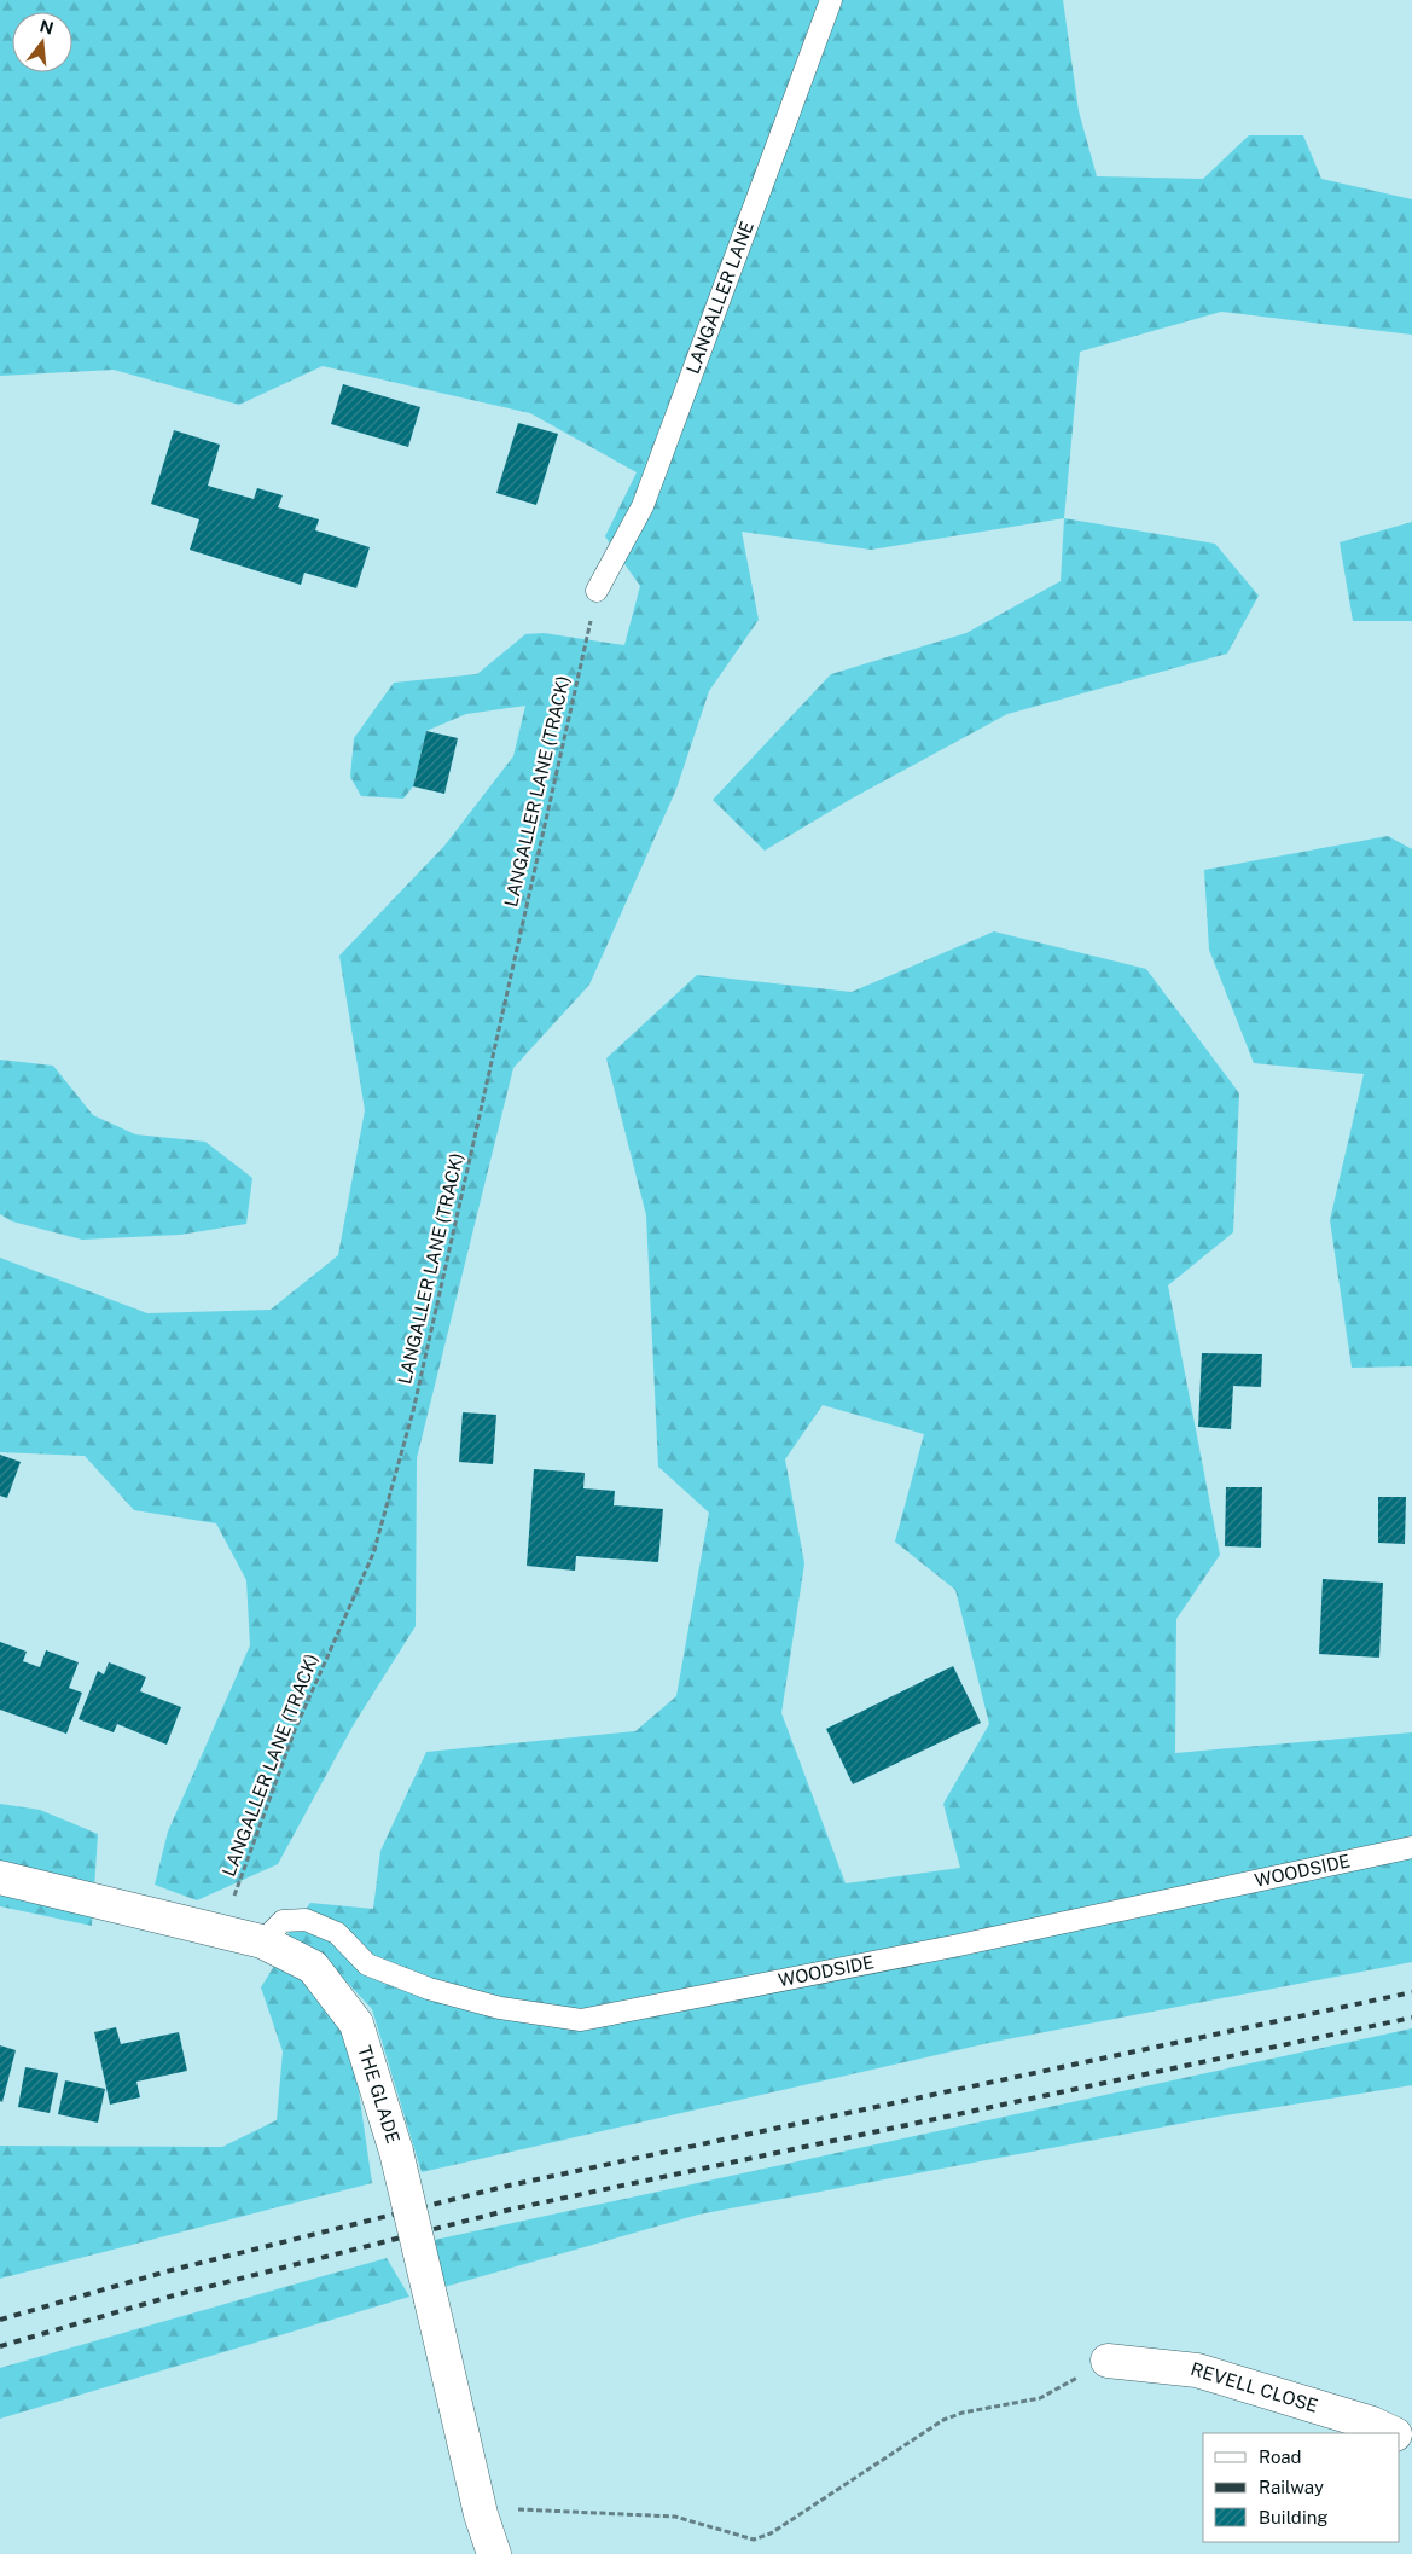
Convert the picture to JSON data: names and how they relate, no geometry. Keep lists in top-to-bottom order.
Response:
{
  "streets": {
    "street": ["THE GLADE", "REVELL CLOSE"],
    "lane": ["LANGALLER LANE", "WOODSIDE"],
    "path": ["LANGALLER LANE (TRACK)"]
  },
  "crossings": [
    ["LANGALLER LANE", "LANGALLER LANE (TRACK)"],
    ["LANGALLER LANE (TRACK)", "THE GLADE"],
    ["WOODSIDE", "THE GLADE"]
  ],
  "legend": ["Road", "Railway", "Building"],
  "north": "top"
}
